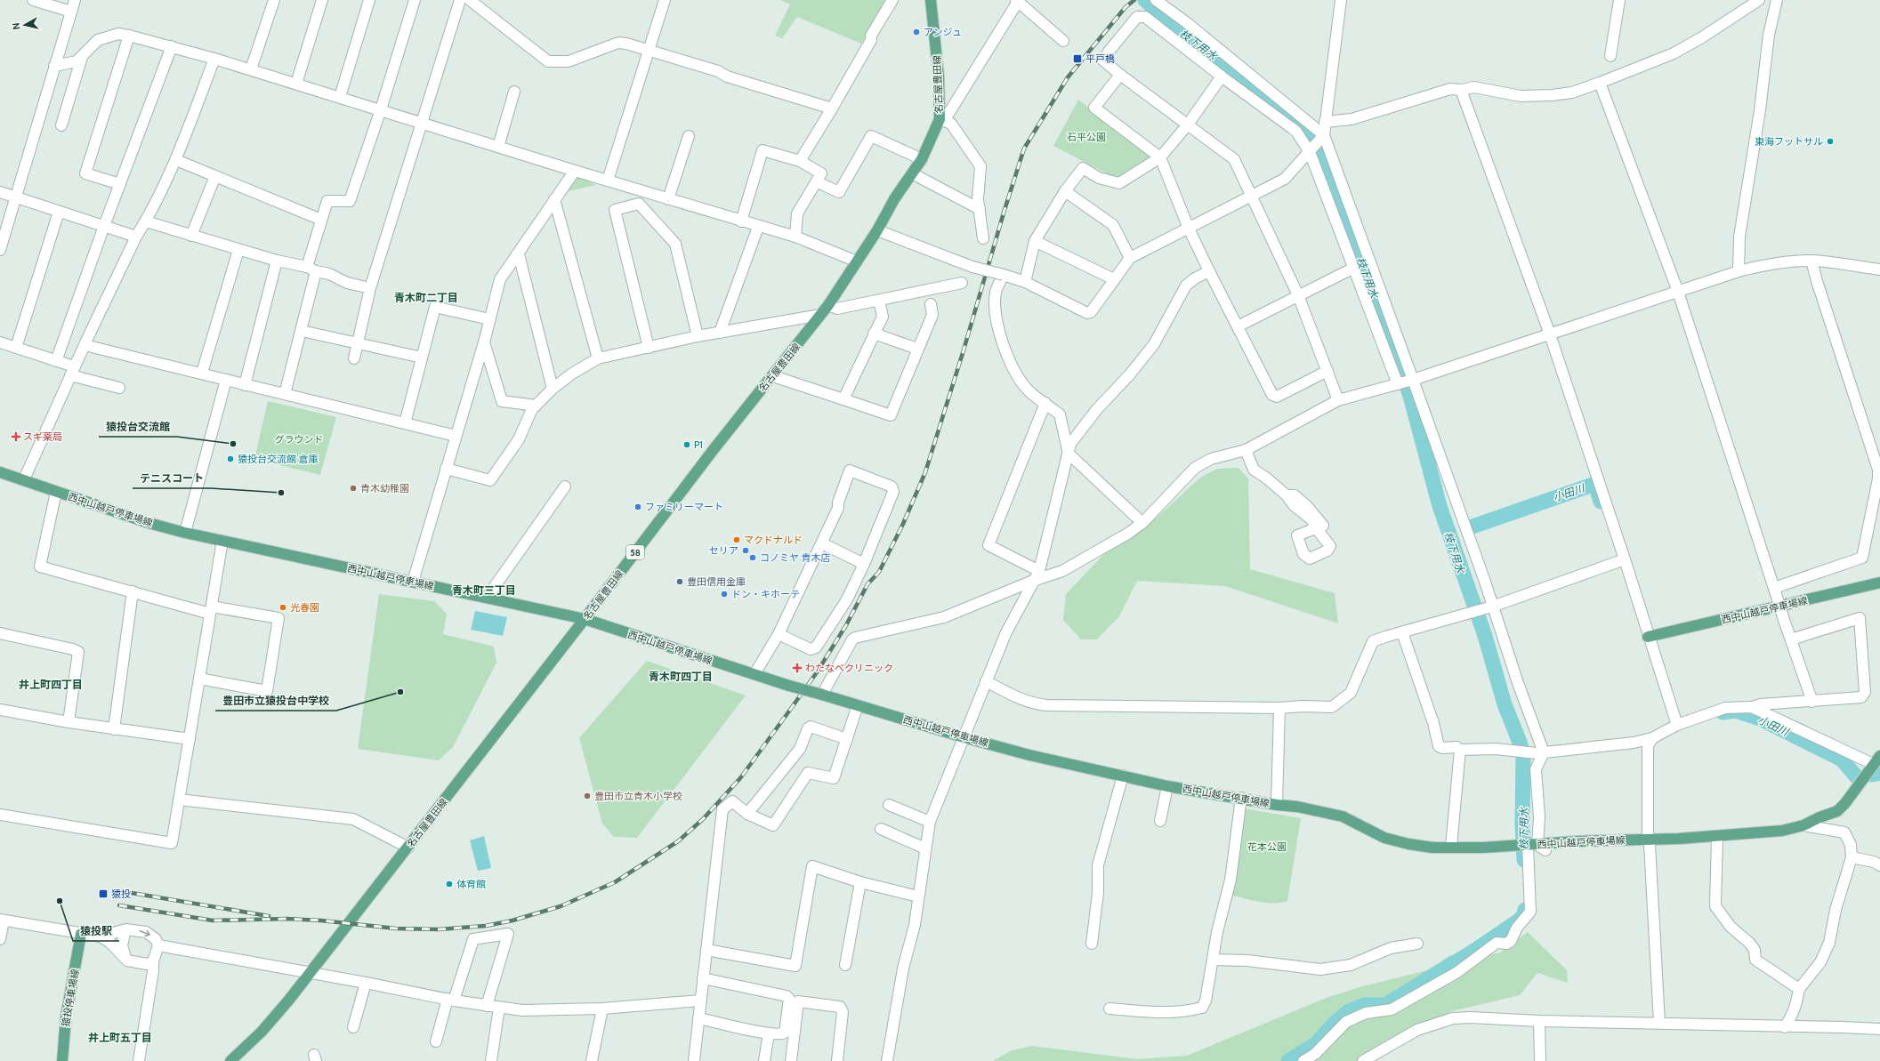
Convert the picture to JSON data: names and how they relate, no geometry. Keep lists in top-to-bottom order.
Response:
{
  "streets": {
    "main road": [
      "名古屋豊田線",
      "西中山越戸停車場線",
      "58",
      "猿投停車場線"
    ]
  },
  "crossings": [
    ["名古屋豊田線", "西中山越戸停車場線"]
  ],
  "districts": [
    "青木町二丁目",
    "青木町三丁目",
    "青木町四丁目",
    "井上町四丁目",
    "井上町五丁目"
  ],
  "water": ["枝下用水", "小田川"],
  "parks": ["石平公園", "グラウンド", "花本公園"],
  "places": {
    "other": [
      "アンジュ",
      "東海フットサル",
      "猿投台交流館",
      "P1",
      "猿投台交流館 倉庫",
      "青木幼稚園",
      "テニスコート",
      "ファミリーマート",
      "マクドナルド",
      "セリア",
      "コノミヤ 青木店",
      "豊田信用金庫",
      "ドン・キホーテ",
      "光春園",
      "豊田市立猿投台中学校",
      "豊田市立青木小学校",
      "体育館",
      "猿投駅"
    ],
    "transit": ["平戸橋", "猿投"],
    "health": ["スギ薬局", "わたなべクリニック"]
  },
  "north": "left"
}
